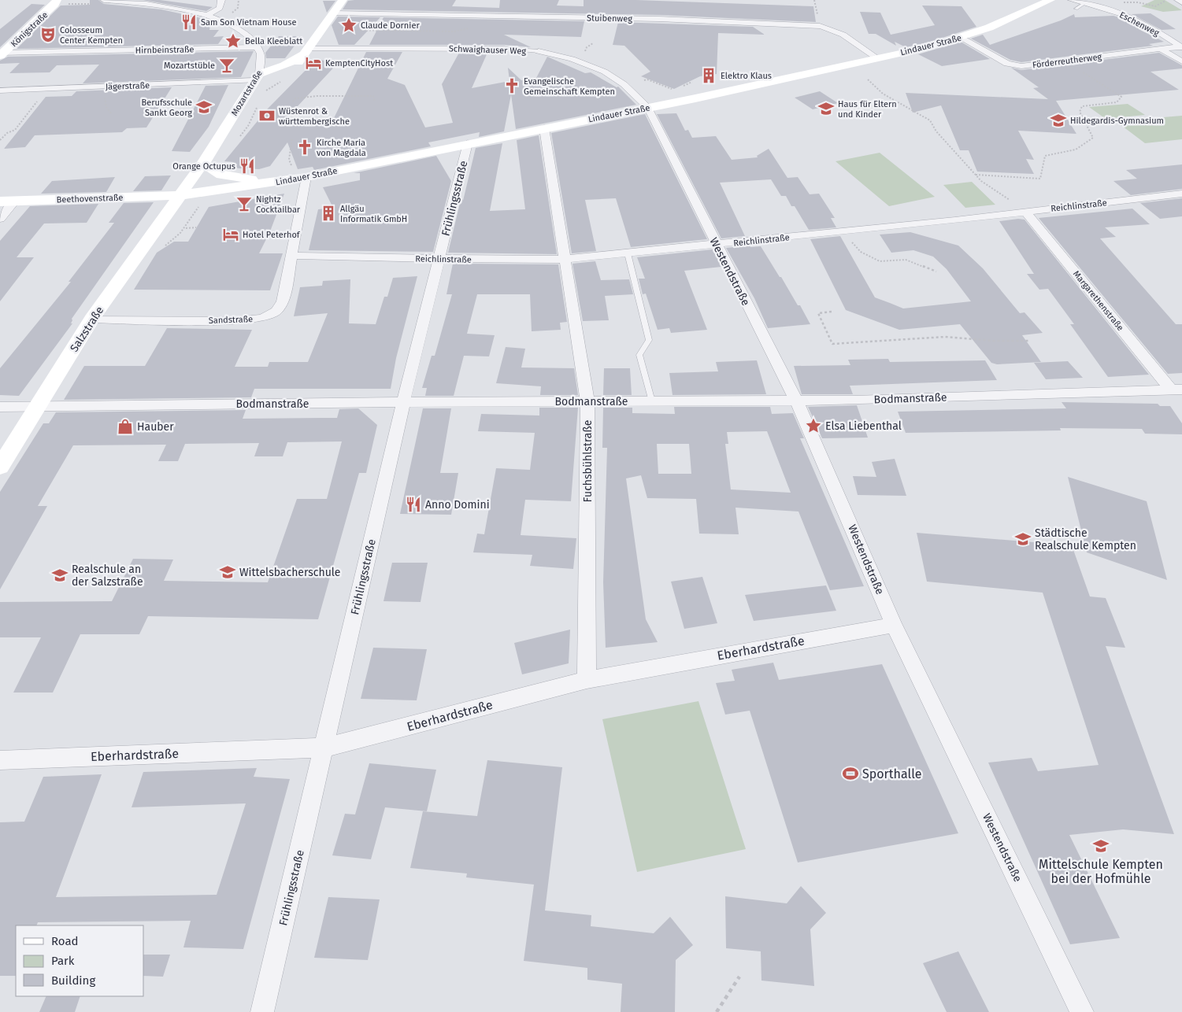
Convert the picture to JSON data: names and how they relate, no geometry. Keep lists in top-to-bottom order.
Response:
{
  "streets": {
    "street": [
      "Stuibenweg",
      "Eschenweg",
      "Königstraße",
      "Lindauer Straße",
      "Hirnbeinstraße",
      "Schwaighauser Weg",
      "Förderreutherweg",
      "Jägerstraße",
      "Mozartstraße",
      "Beethovenstraße",
      "Frühlingsstraße",
      "Reichlinstraße",
      "Westendstraße",
      "Margarethenstraße",
      "Sandstraße",
      "Salzstraße",
      "Bodmanstraße",
      "Fuchsbühlstraße",
      "Eberhardstraße"
    ]
  },
  "crossings": [
    ["Stuibenweg", "Lindauer Straße"],
    ["Eschenweg", "Förderreutherweg"],
    ["Königstraße", "Hirnbeinstraße"],
    ["Lindauer Straße", "Schwaighauser Weg"],
    ["Lindauer Straße", "Förderreutherweg"],
    ["Lindauer Straße", "Mozartstraße"],
    ["Lindauer Straße", "Beethovenstraße"],
    ["Lindauer Straße", "Frühlingsstraße"],
    ["Lindauer Straße", "Westendstraße"],
    ["Lindauer Straße", "Sandstraße"],
    ["Lindauer Straße", "Salzstraße"],
    ["Lindauer Straße", "Fuchsbühlstraße"],
    ["Hirnbeinstraße", "Mozartstraße"],
    ["Schwaighauser Weg", "Westendstraße"],
    ["Jägerstraße", "Mozartstraße"],
    ["Mozartstraße", "Beethovenstraße"],
    ["Mozartstraße", "Salzstraße"],
    ["Beethovenstraße", "Salzstraße"],
    ["Frühlingsstraße", "Reichlinstraße"],
    ["Frühlingsstraße", "Bodmanstraße"],
    ["Frühlingsstraße", "Eberhardstraße"],
    ["Reichlinstraße", "Westendstraße"],
    ["Reichlinstraße", "Margarethenstraße"],
    ["Reichlinstraße", "Sandstraße"],
    ["Reichlinstraße", "Fuchsbühlstraße"],
    ["Westendstraße", "Bodmanstraße"],
    ["Westendstraße", "Eberhardstraße"],
    ["Margarethenstraße", "Bodmanstraße"],
    ["Sandstraße", "Salzstraße"],
    ["Salzstraße", "Bodmanstraße"],
    ["Bodmanstraße", "Fuchsbühlstraße"],
    ["Fuchsbühlstraße", "Eberhardstraße"]
  ],
  "places": {
    "restaurant": ["Sam Son Vietnam House", "Orange Octupus", "Anno Domini"],
    "place": ["Claude Dornier", "Bella Kleeblatt", "Elsa Liebenthal"],
    "theatre": ["Colosseum Center Kempten"],
    "hotel": ["KemptenCityHost", "Hotel Peterhof"],
    "bar": ["Mozartstüble", "Nightz Cocktailbar"],
    "building": ["Elektro Klaus", "Allgäu Informatik GmbH"],
    "church": ["Evangelische Gemeinschaft Kempten", "Kirche Maria von Magdala"],
    "school or university": [
      "Berufsschule Sankt Georg",
      "Haus für Eltern und Kinder",
      "Hildegardis-Gymnasium",
      "Städtische Realschule Kempten",
      "Wittelsbacherschule",
      "Realschule an der Salzstraße",
      "Mittelschule Kempten bei der Hofmühle"
    ],
    "bank": ["Wüstenrot & württembergische"],
    "shop": ["Hauber"],
    "sports": ["Sporthalle"]
  },
  "legend": ["Road", "Park", "Building"]
}
